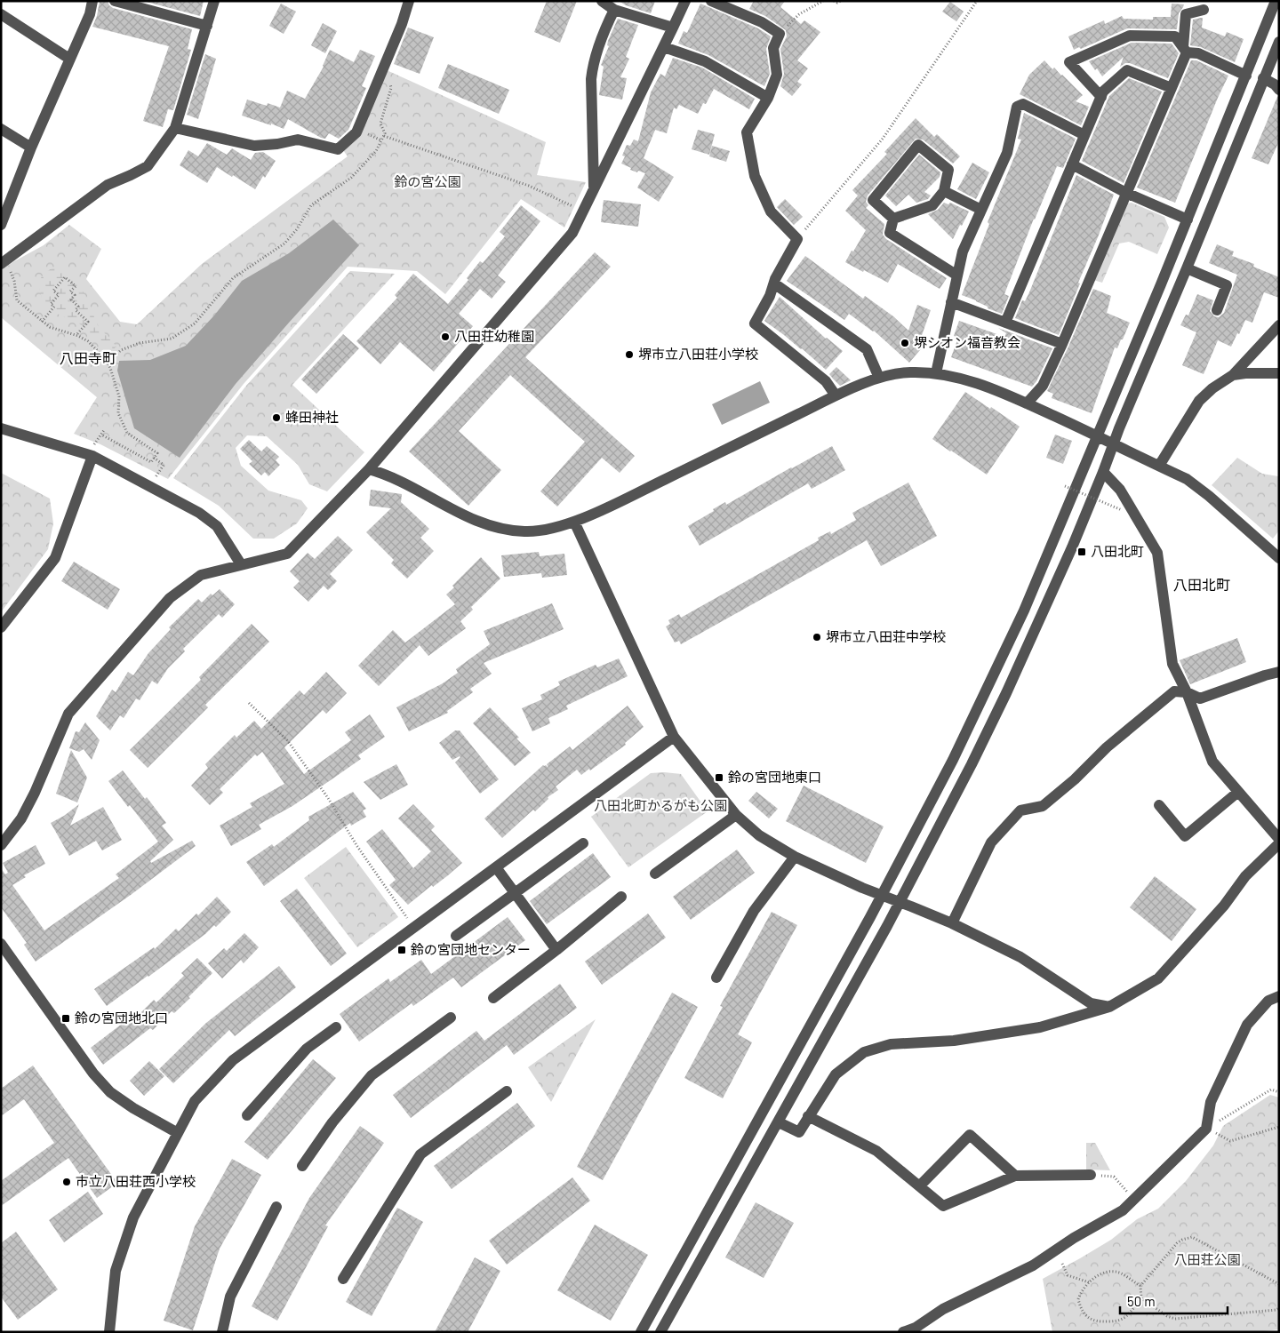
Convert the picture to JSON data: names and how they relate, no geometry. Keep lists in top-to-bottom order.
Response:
{
  "districts": ["八田寺町", "八田北町"],
  "parks": ["鈴の宮公園", "八田北町かるがも公園", "八田荘公園"],
  "places": {
    "other": [
      "八田荘幼稚園",
      "堺シオン福音教会",
      "堺市立八田荘小学校",
      "蜂田神社",
      "堺市立八田荘中学校",
      "市立八田荘西小学校"
    ],
    "transit": [
      "八田北町",
      "鈴の宮団地東口",
      "鈴の宮団地センター",
      "鈴の宮団地北口"
    ]
  },
  "scale_bar": "50 m"
}
